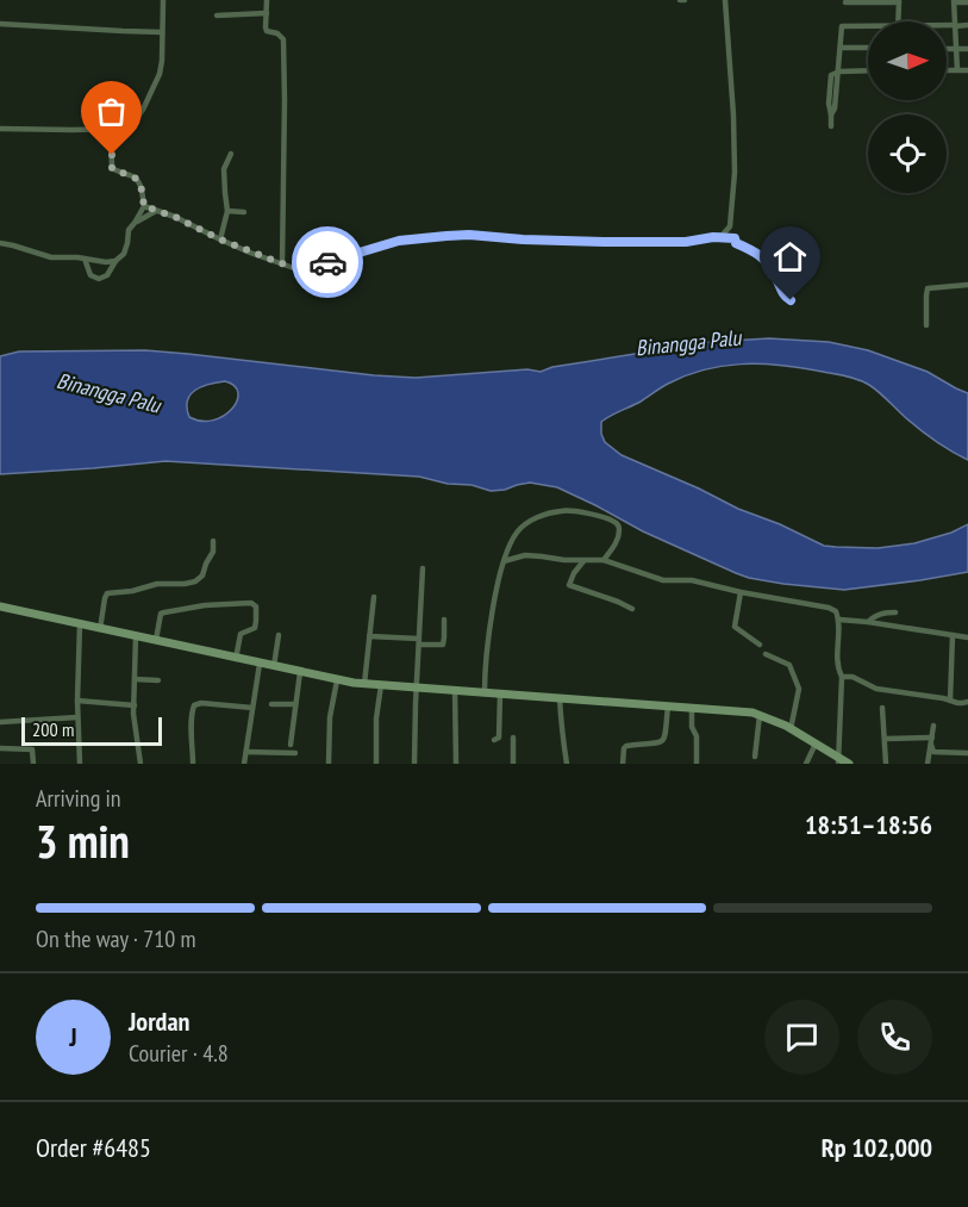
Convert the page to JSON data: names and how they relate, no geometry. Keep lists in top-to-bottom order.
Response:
{
  "water": ["Binangga Palu"],
  "scale_bar": "200 m",
  "north": "right",
  "page": {
    "scale": "200 m",
    "heading": ["3 min", "Arriving in", "18:51–18:56"],
    "panel": [
      "Jordan",
      "Courier · 4.8",
      "Order #6485",
      "Rp 102,000"
    ],
    "bar": "On the way · 710 m",
    "round": "J"
  }
}
